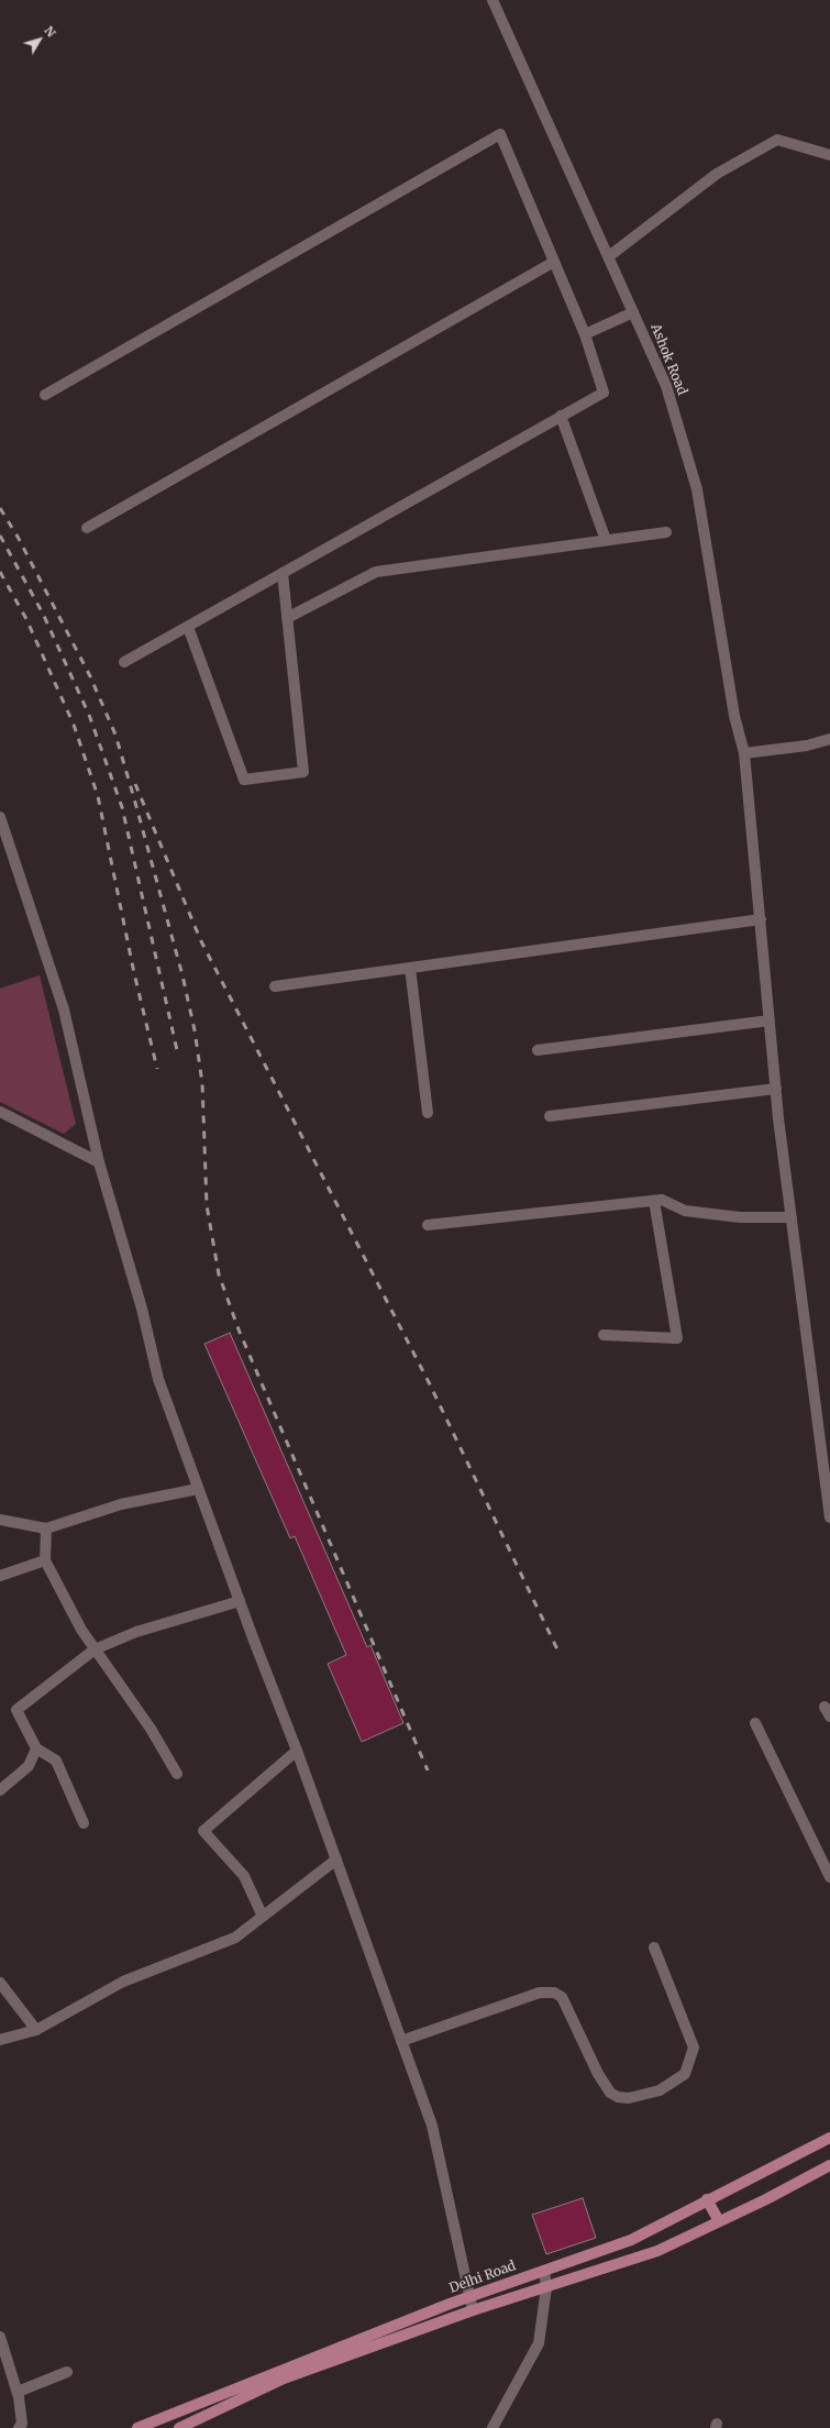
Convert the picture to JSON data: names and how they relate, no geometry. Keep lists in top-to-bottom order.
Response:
{
  "streets": {
    "main road": ["Delhi Road"],
    "street": ["Ashok Road"]
  },
  "north": "top right"
}
